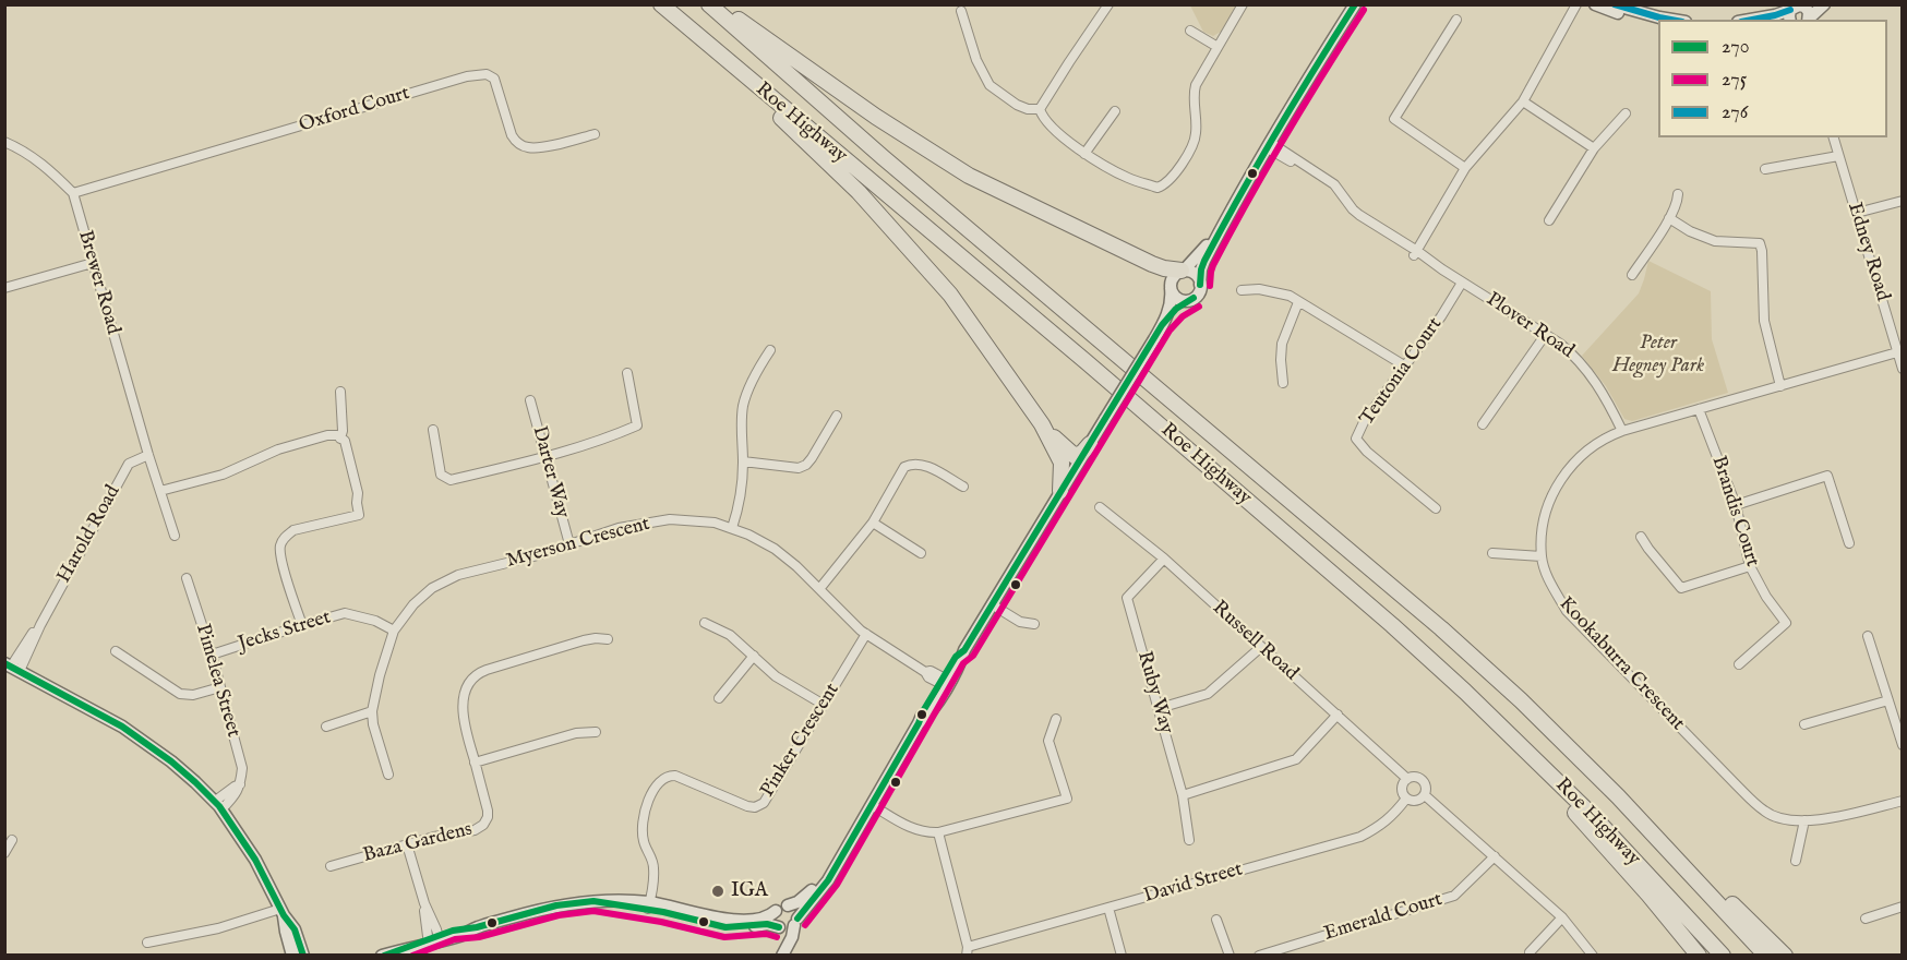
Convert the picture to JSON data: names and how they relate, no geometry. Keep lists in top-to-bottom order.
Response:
{
  "streets": {
    "highway": ["Roe Highway"],
    "street": [
      "Oxford Court",
      "Edney Road",
      "Brewer Road",
      "Plover Road",
      "Teutonia Court",
      "Darter Way",
      "Brandis Court",
      "Harold Road",
      "Myerson Crescent",
      "Jecks Street",
      "Russell Road",
      "Kookaburra Crescent",
      "Pimelea Street",
      "Ruby Way",
      "Pinker Crescent",
      "Baza Gardens",
      "David Street",
      "Emerald Court"
    ]
  },
  "crossings": [
    ["Oxford Court", "Brewer Road"],
    ["Edney Road", "Kookaburra Crescent"],
    ["Brewer Road", "Harold Road"],
    ["Plover Road", "Teutonia Court"],
    ["Plover Road", "Kookaburra Crescent"],
    ["Darter Way", "Myerson Crescent"],
    ["Brandis Court", "Kookaburra Crescent"],
    ["Myerson Crescent", "Jecks Street"],
    ["Myerson Crescent", "Pinker Crescent"],
    ["Jecks Street", "Pimelea Street"],
    ["Russell Road", "Ruby Way"],
    ["Russell Road", "David Street"]
  ],
  "parks": ["Peter Hegney Park"],
  "places": ["IGA"],
  "lines": ["transit line 270", "transit line 276", "transit line 275"],
  "legend": ["270", "275", "276"]
}
